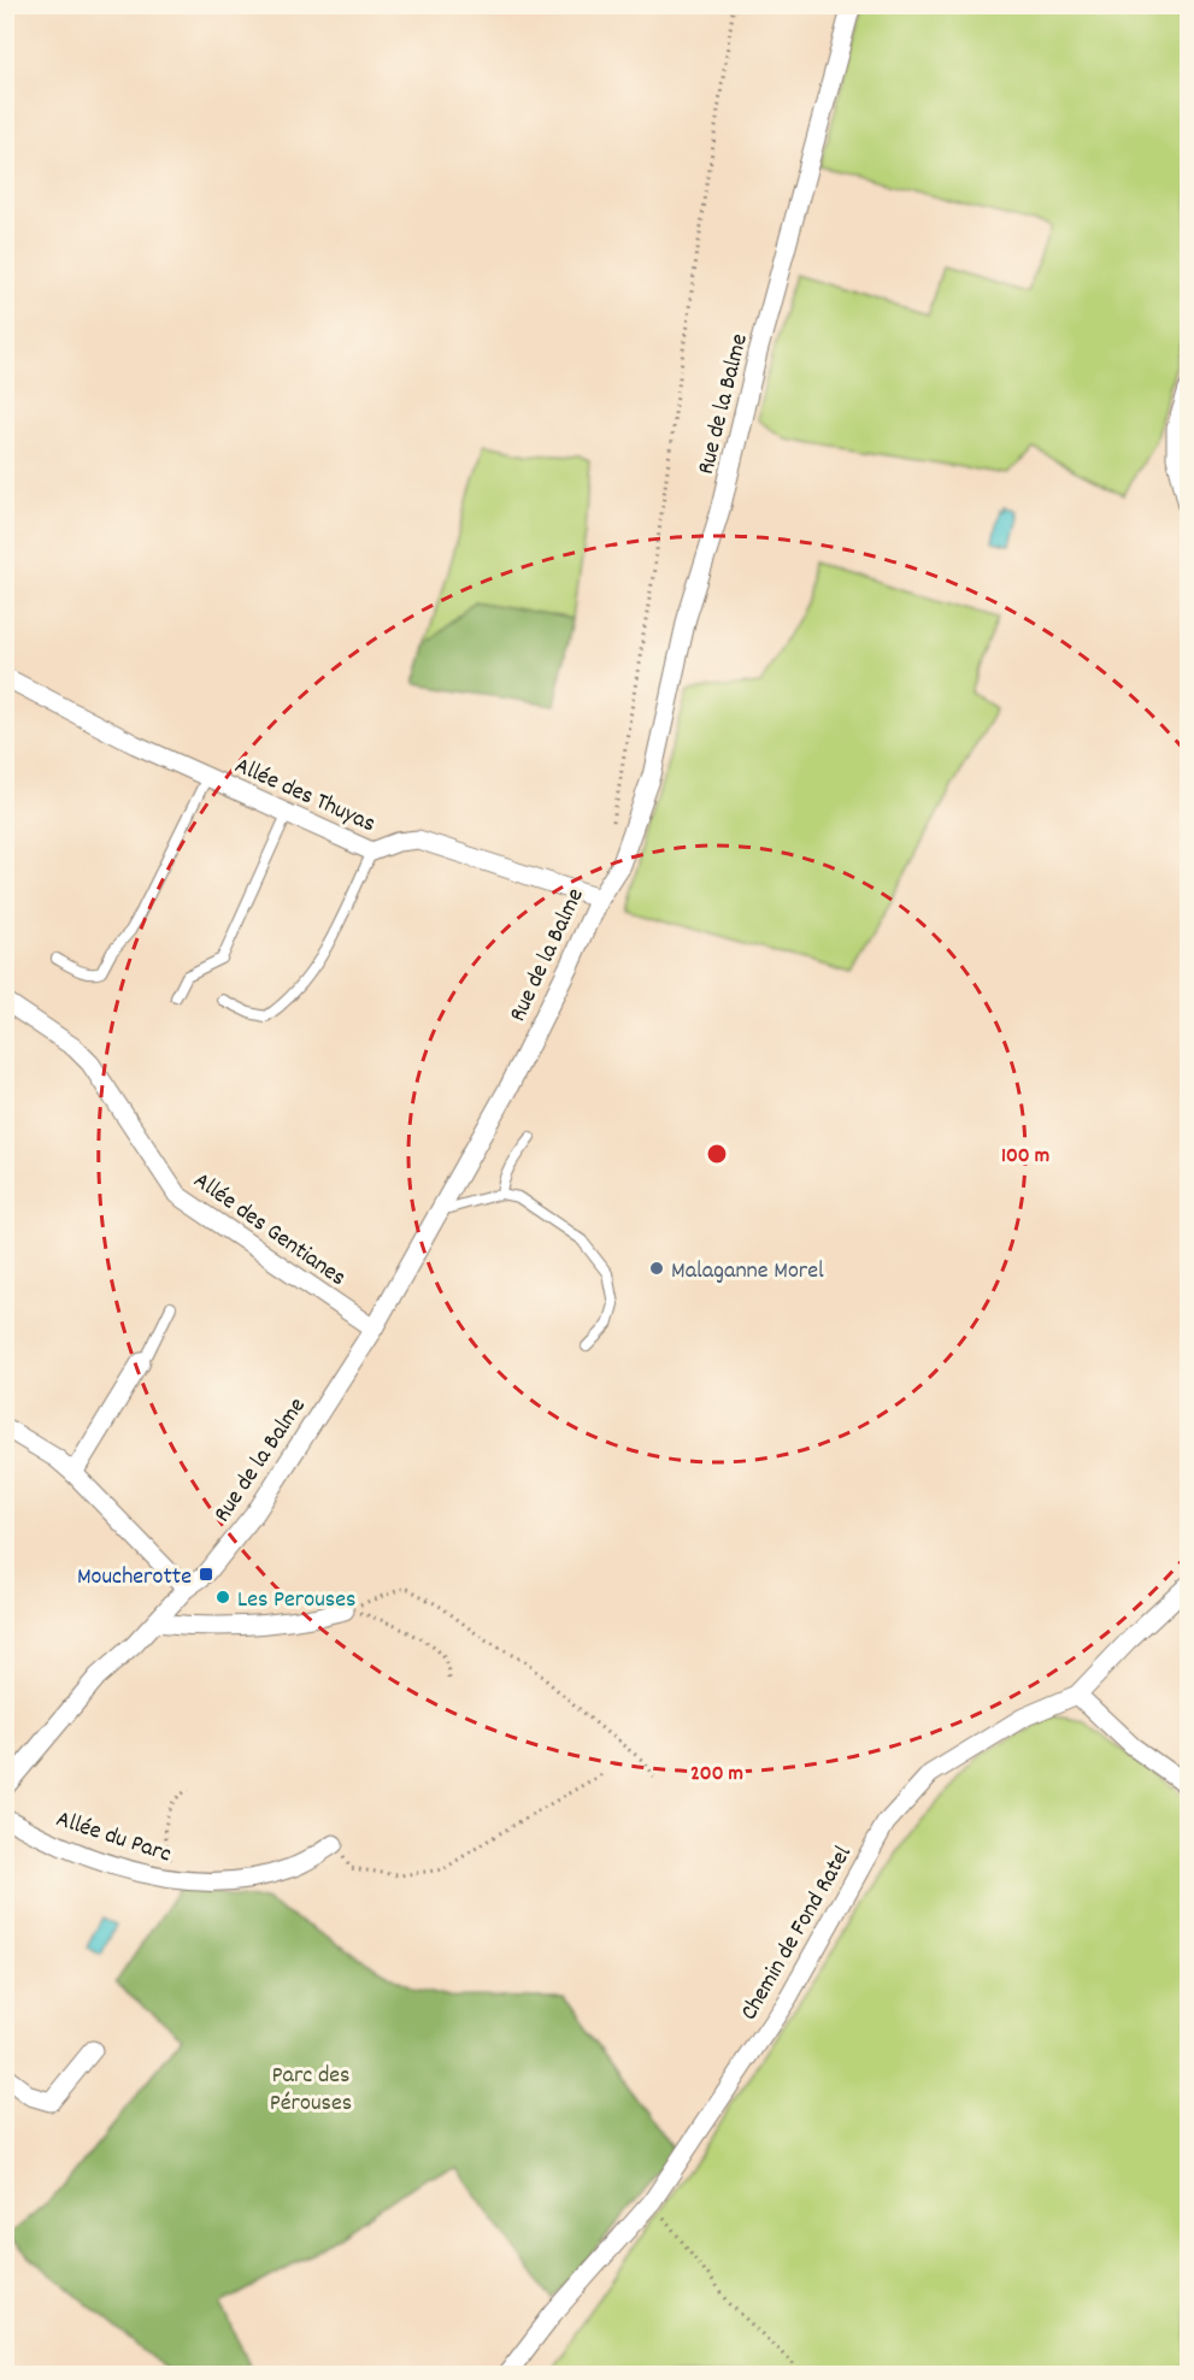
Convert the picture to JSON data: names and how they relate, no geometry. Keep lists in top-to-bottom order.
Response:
{
  "streets": {
    "street": [
      "Rue de la Balme",
      "Allée des Thuyas",
      "Allée des Gentianes",
      "Allée du Parc",
      "Chemin de Fond Ratel"
    ]
  },
  "crossings": [
    ["Rue de la Balme", "Allée des Thuyas"],
    ["Rue de la Balme", "Allée des Gentianes"]
  ],
  "parks": ["Parc des Pérouses"],
  "places": {
    "other": ["Malaganne Morel", "Les Perouses"],
    "transit": ["Moucherotte"]
  },
  "rings": ["100 m", "200 m"]
}
